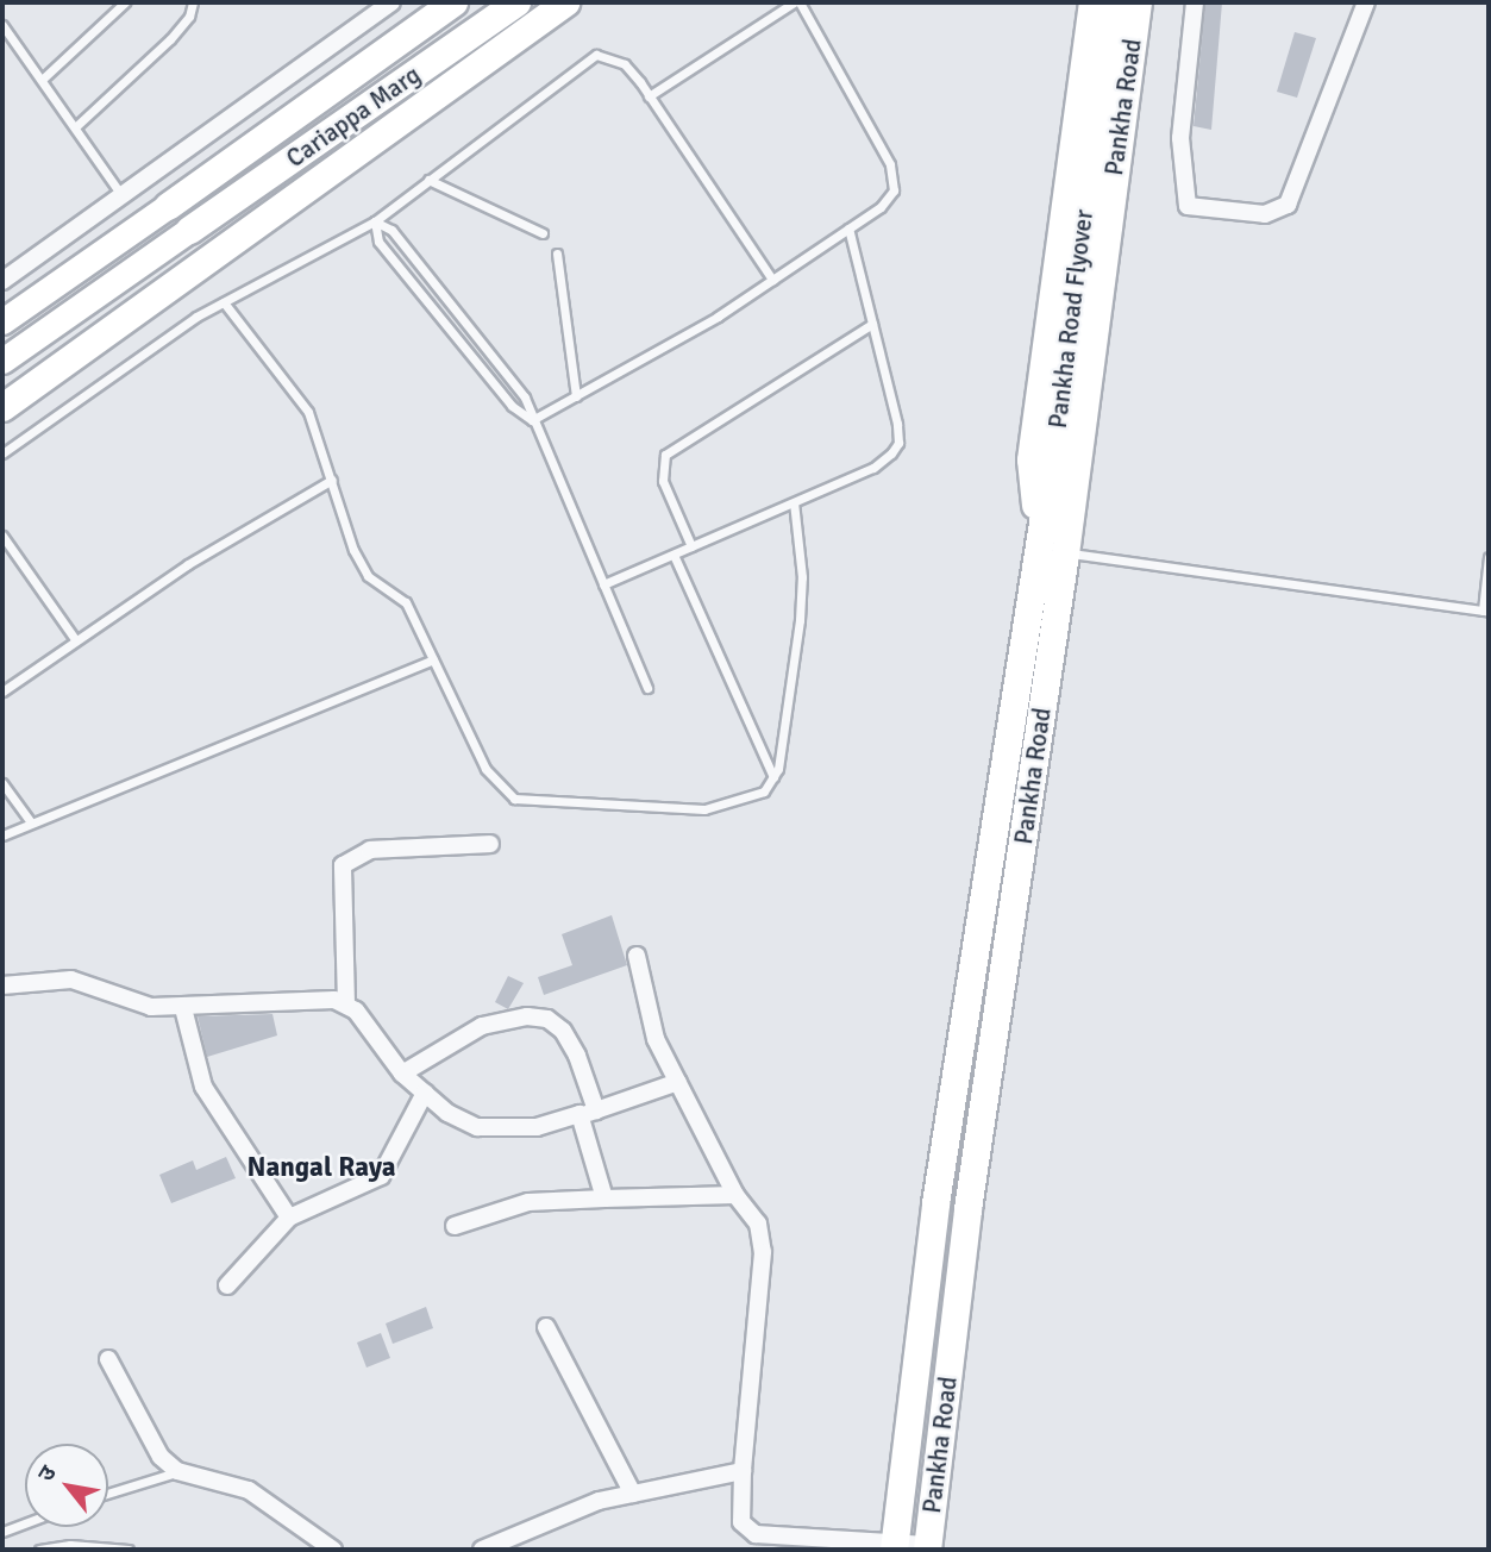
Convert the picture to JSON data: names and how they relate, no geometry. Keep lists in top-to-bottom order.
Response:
{
  "streets": {
    "main road": ["Pankha Road", "Cariappa Marg", "Pankha Road Flyover"]
  },
  "crossings": [
    ["Pankha Road", "Pankha Road Flyover"]
  ],
  "districts": ["Nangal Raya"],
  "north": "top left"
}
